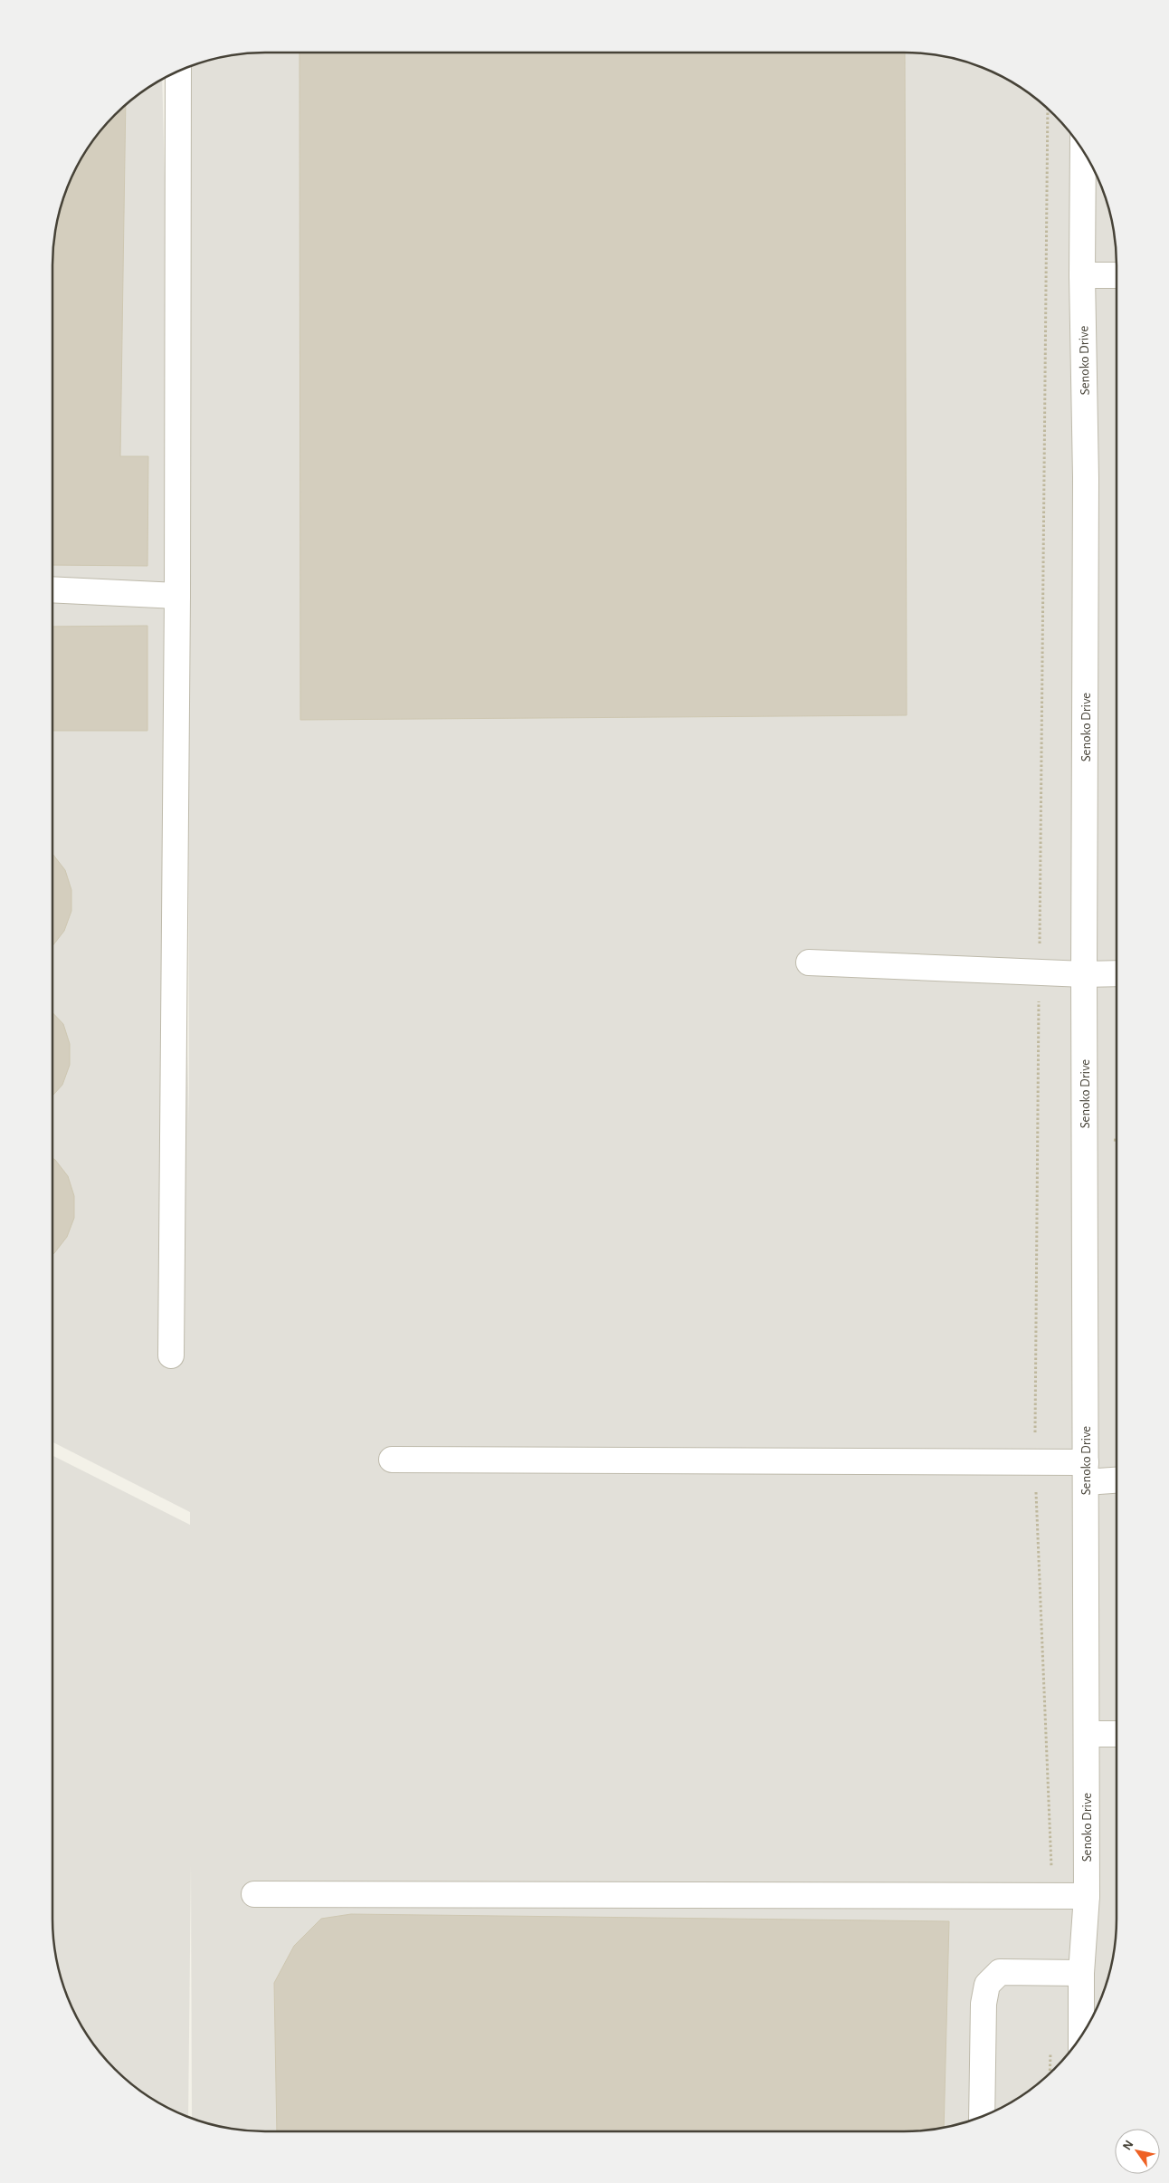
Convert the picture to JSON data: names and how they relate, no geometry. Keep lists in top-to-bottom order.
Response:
{
  "streets": {
    "street": ["Senoko Drive"]
  },
  "north": "top left"
}
